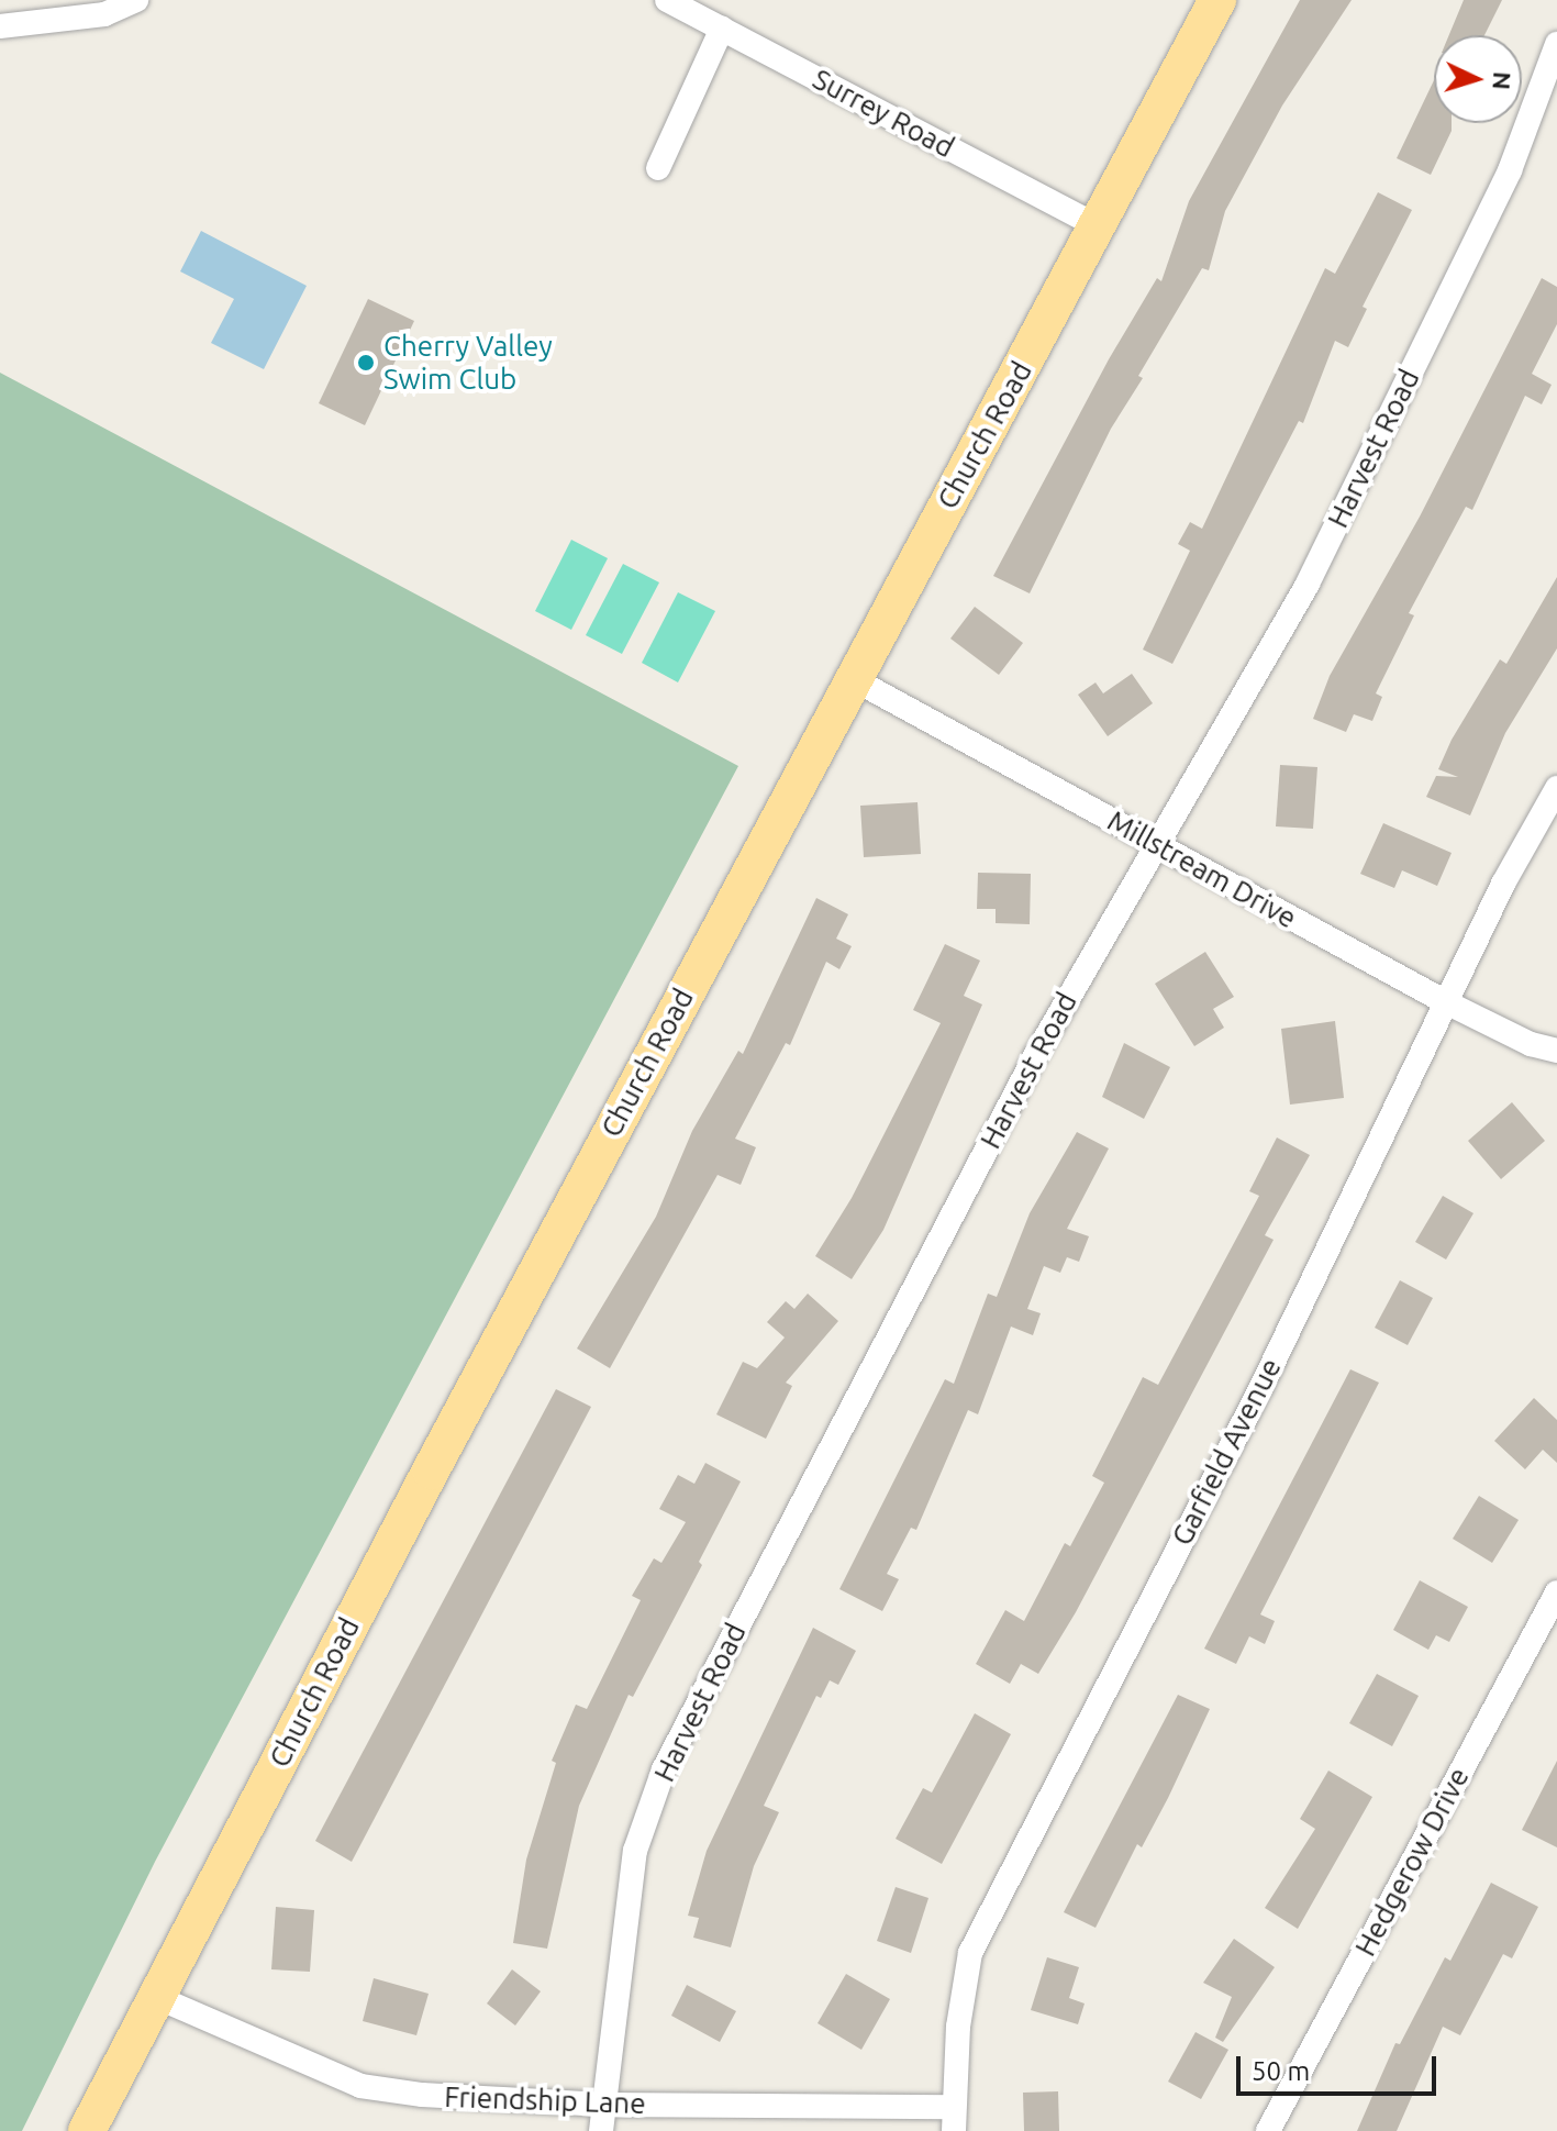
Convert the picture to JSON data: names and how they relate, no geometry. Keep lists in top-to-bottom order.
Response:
{
  "streets": {
    "main road": ["Church Road"],
    "street": [
      "Surrey Road",
      "Harvest Road",
      "Millstream Drive",
      "Garfield Avenue",
      "Hedgerow Drive",
      "Friendship Lane"
    ]
  },
  "crossings": [
    ["Surrey Road", "Church Road"],
    ["Church Road", "Millstream Drive"],
    ["Church Road", "Friendship Lane"],
    ["Harvest Road", "Millstream Drive"],
    ["Harvest Road", "Friendship Lane"],
    ["Millstream Drive", "Garfield Avenue"],
    ["Garfield Avenue", "Friendship Lane"]
  ],
  "places": ["Cherry Valley Swim Club"],
  "scale_bar": "50 m",
  "north": "right"
}
